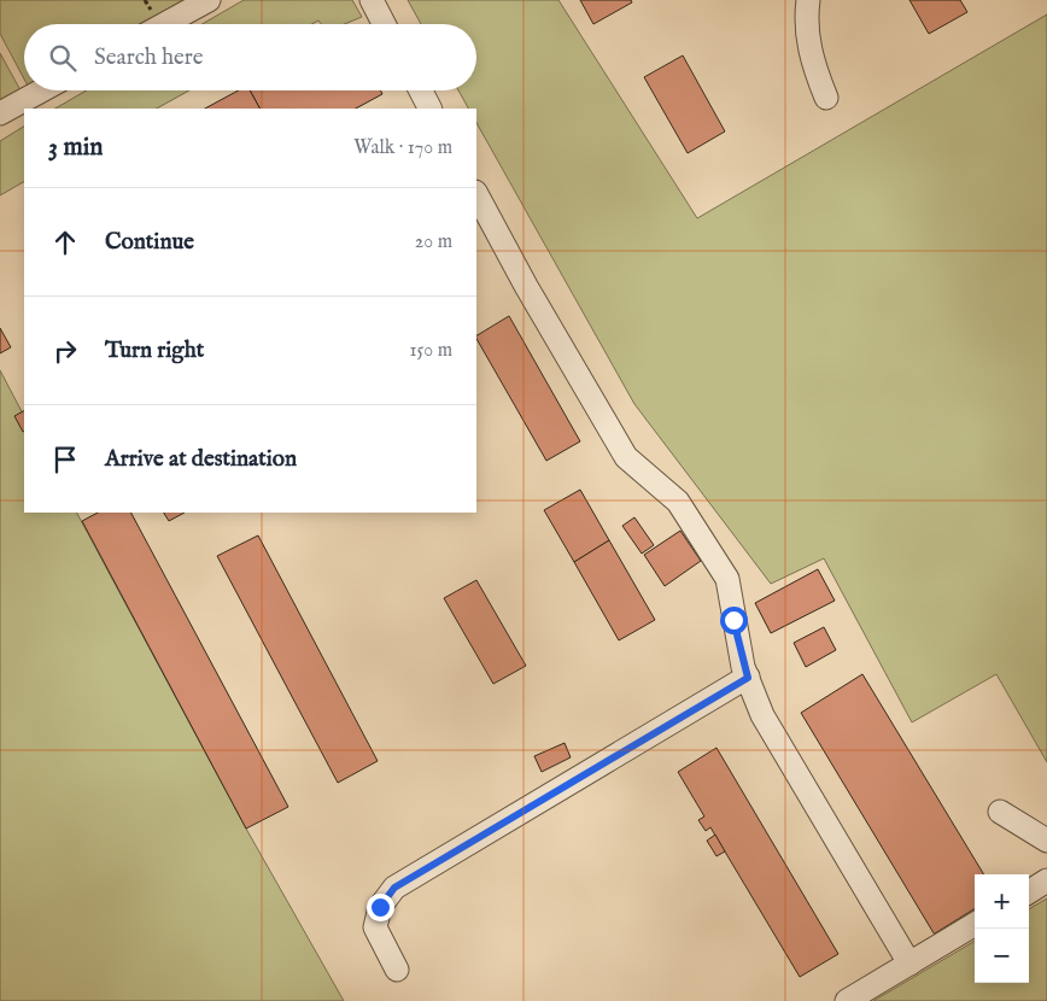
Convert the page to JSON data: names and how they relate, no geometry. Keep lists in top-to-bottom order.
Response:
{
  "page": {
    "search": "Search here",
    "heading": ["3 min", "Walk · 170 m"],
    "list": [
      ["Continue", "20 m"],
      ["Turn right", "150 m"],
      "Arrive at destination"
    ],
    "map_buttons": ["+", "−"]
  }
}
